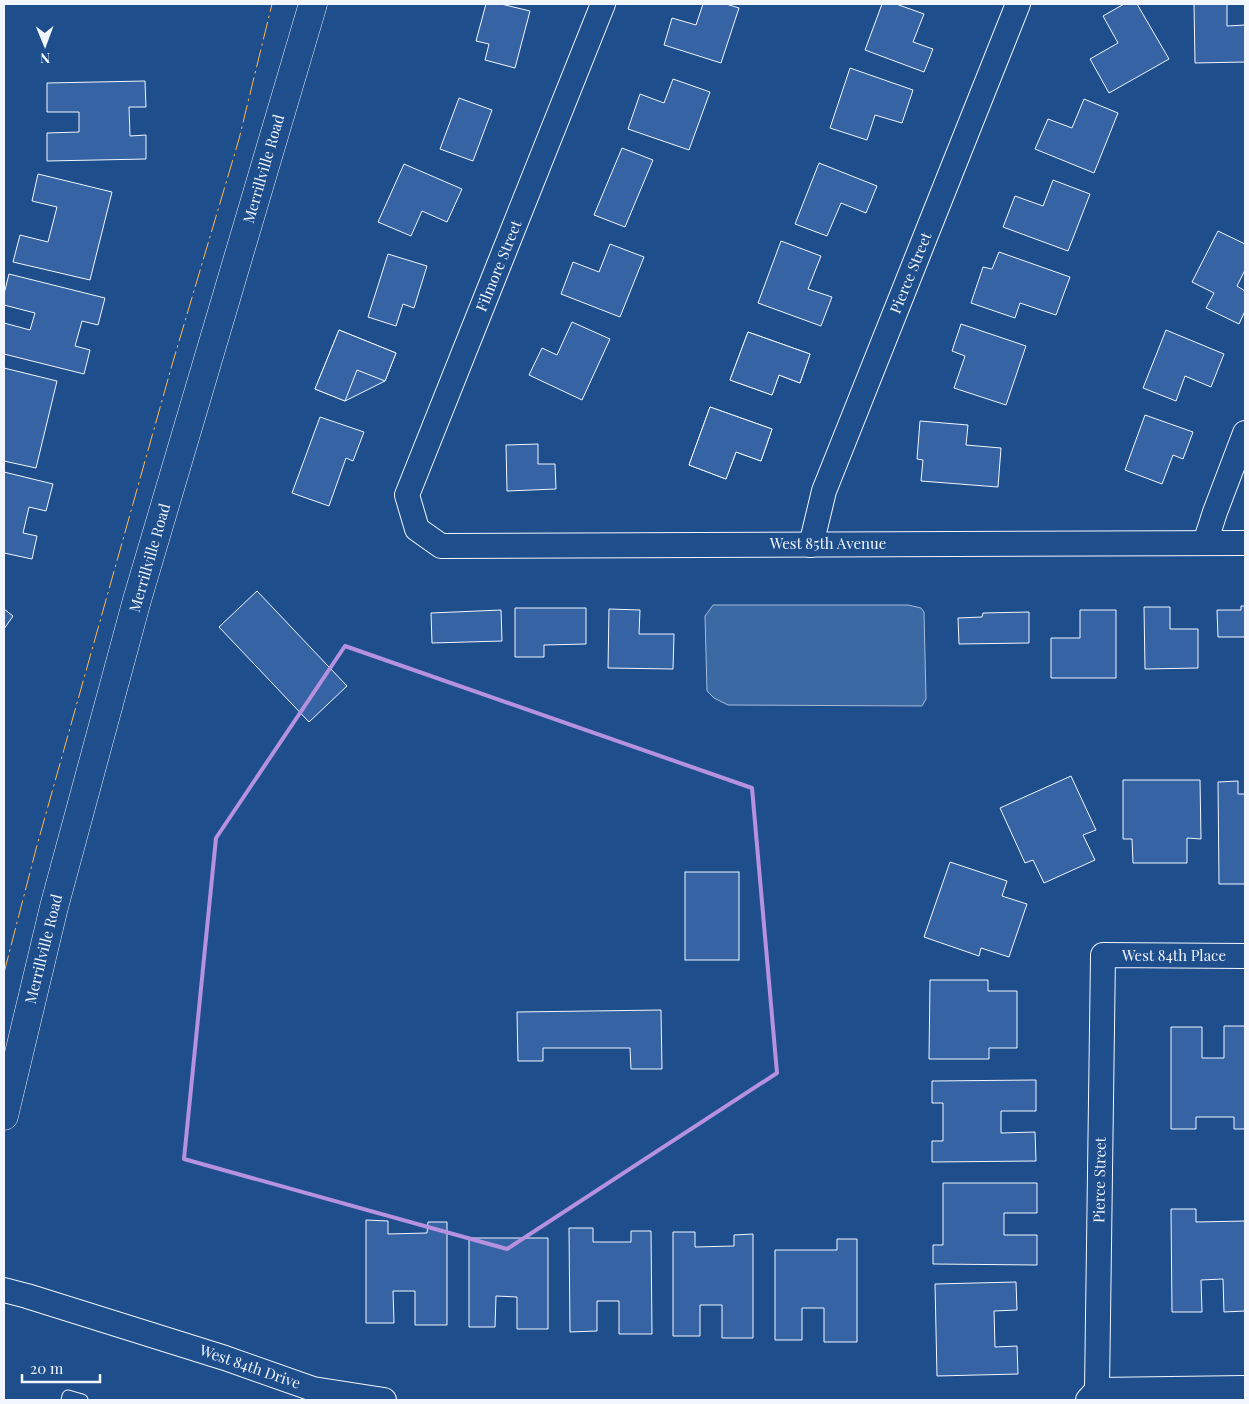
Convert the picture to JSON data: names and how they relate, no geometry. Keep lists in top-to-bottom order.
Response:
{
  "streets": {
    "street": [
      "Merrillville Road",
      "Filmore Street",
      "Pierce Street",
      "West 85th Avenue",
      "West 84th Place",
      "West 84th Drive"
    ]
  },
  "crossings": [
    ["Filmore Street", "West 85th Avenue"],
    ["Pierce Street", "West 85th Avenue"],
    ["Pierce Street", "West 84th Place"]
  ],
  "scale_bar": "20 m",
  "north": "bottom"
}
